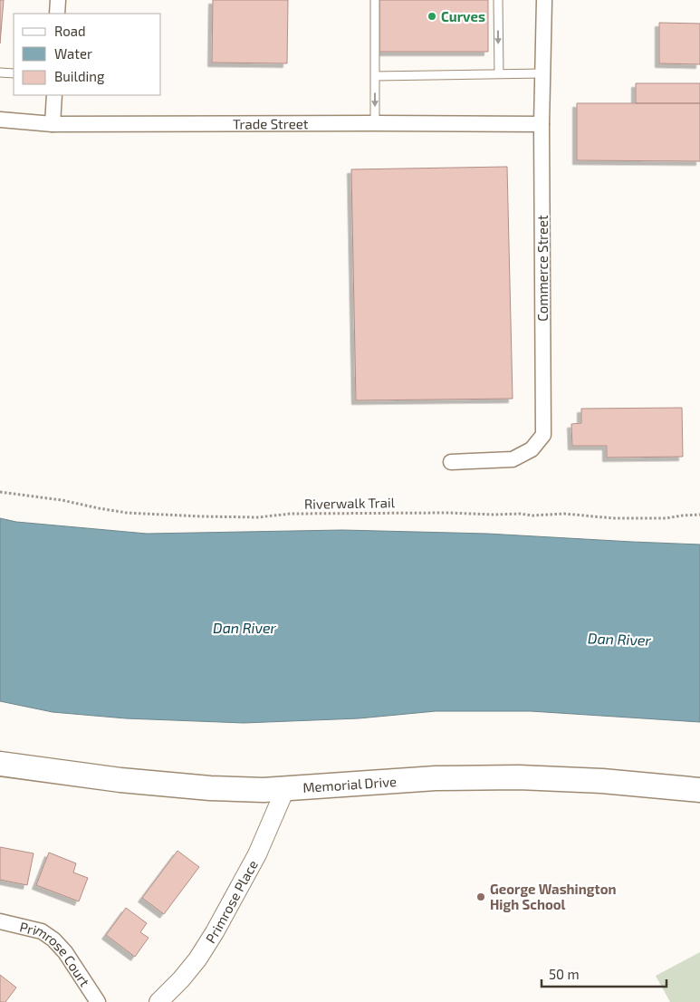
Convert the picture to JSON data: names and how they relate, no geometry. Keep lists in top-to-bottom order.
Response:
{
  "streets": {
    "main road": ["Memorial Drive"],
    "street": [
      "Trade Street",
      "Commerce Street",
      "Primrose Place",
      "Primrose Court"
    ],
    "path": ["Riverwalk Trail"]
  },
  "crossings": [
    ["Trade Street", "Commerce Street"],
    ["Memorial Drive", "Primrose Place"]
  ],
  "water": ["Dan River"],
  "places": ["Curves", "George Washington High School"],
  "legend": ["Road", "Water", "Building"],
  "scale_bar": "50 m"
}
